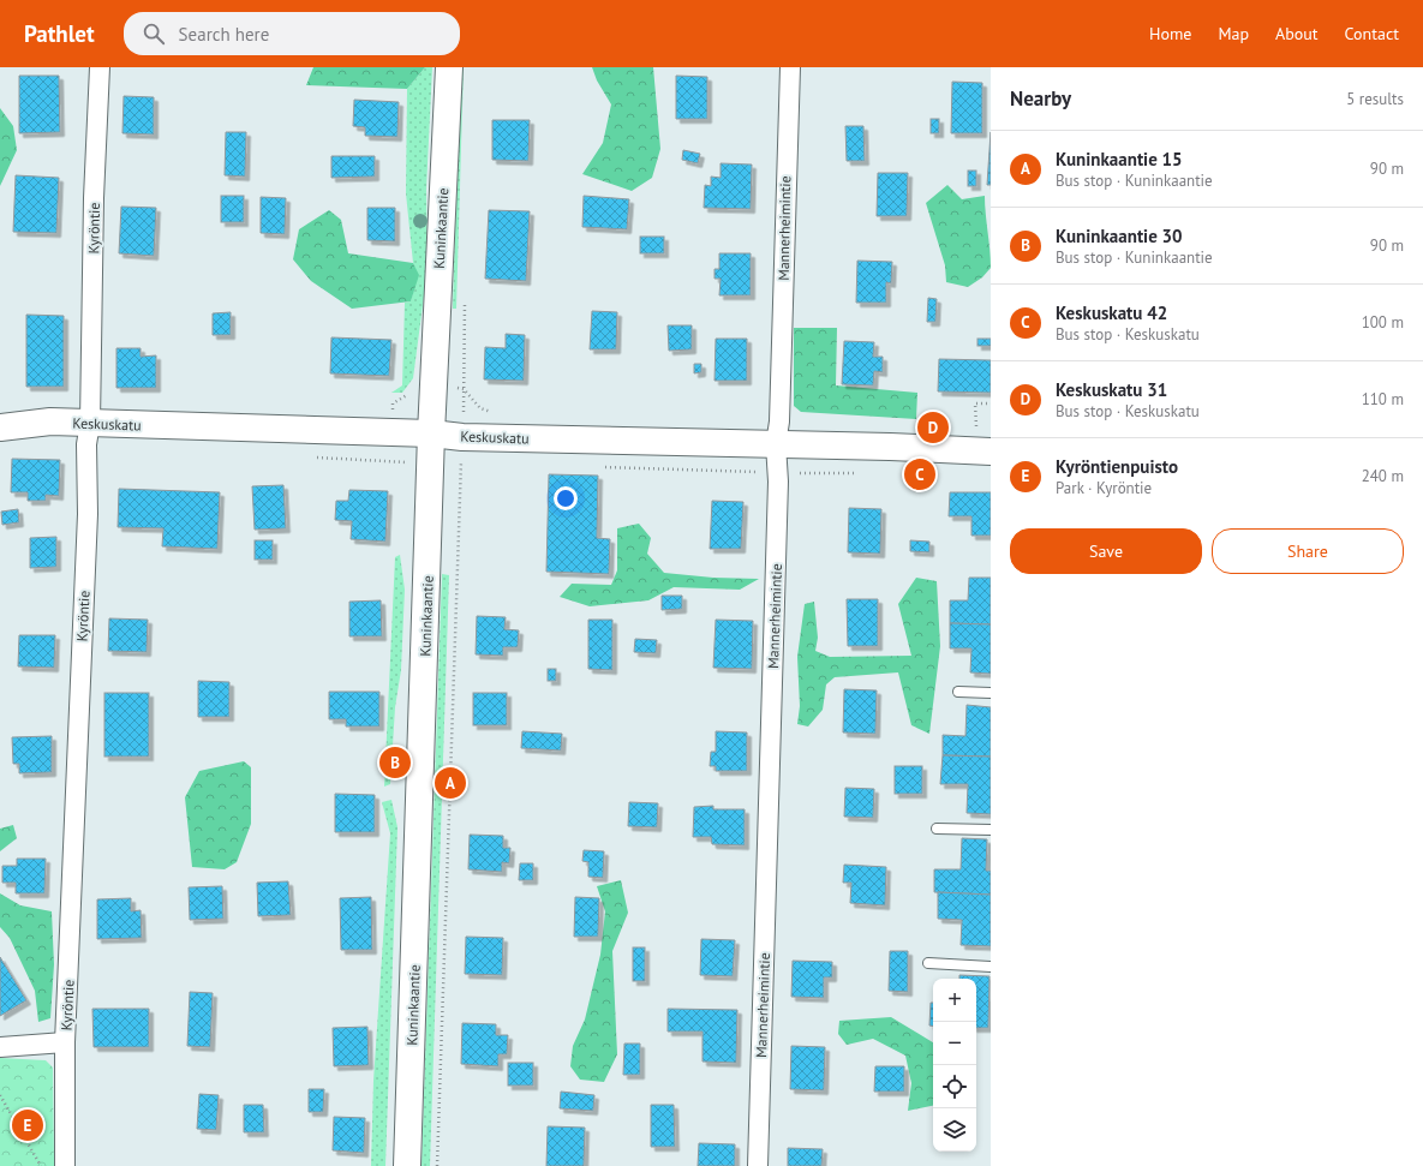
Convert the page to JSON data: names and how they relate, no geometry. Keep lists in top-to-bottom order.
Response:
{
  "streets": {
    "street": [
      "Kyröntie",
      "Kuninkaantie",
      "Mannerheimintie",
      "Keskuskatu"
    ]
  },
  "crossings": [
    ["Kyröntie", "Keskuskatu"],
    ["Kuninkaantie", "Keskuskatu"],
    ["Mannerheimintie", "Keskuskatu"]
  ],
  "page": {
    "header": "Pathlet",
    "search": "Search here",
    "nav": [
      "Home",
      "Map",
      "About",
      "Contact"
    ],
    "heading": ["Nearby", "5 results"],
    "list": [
      {
        "mark": "A",
        "name": "Kuninkaantie 15",
        "note": "Bus stop · Kuninkaantie",
        "value": "90 m"
      },
      {
        "mark": "B",
        "name": "Kuninkaantie 30",
        "note": "Bus stop · Kuninkaantie",
        "value": "90 m"
      },
      {
        "mark": "C",
        "name": "Keskuskatu 42",
        "note": "Bus stop · Keskuskatu",
        "value": "100 m"
      },
      {
        "mark": "D",
        "name": "Keskuskatu 31",
        "note": "Bus stop · Keskuskatu",
        "value": "110 m"
      },
      {
        "mark": "E",
        "name": "Kyröntienpuisto",
        "note": "Park · Kyröntie",
        "value": "240 m"
      }
    ],
    "pins": [
      "D",
      "C",
      "B",
      "A",
      "E"
    ],
    "buttons": ["Save", "Share"],
    "map_buttons": ["+", "−"]
  }
}
